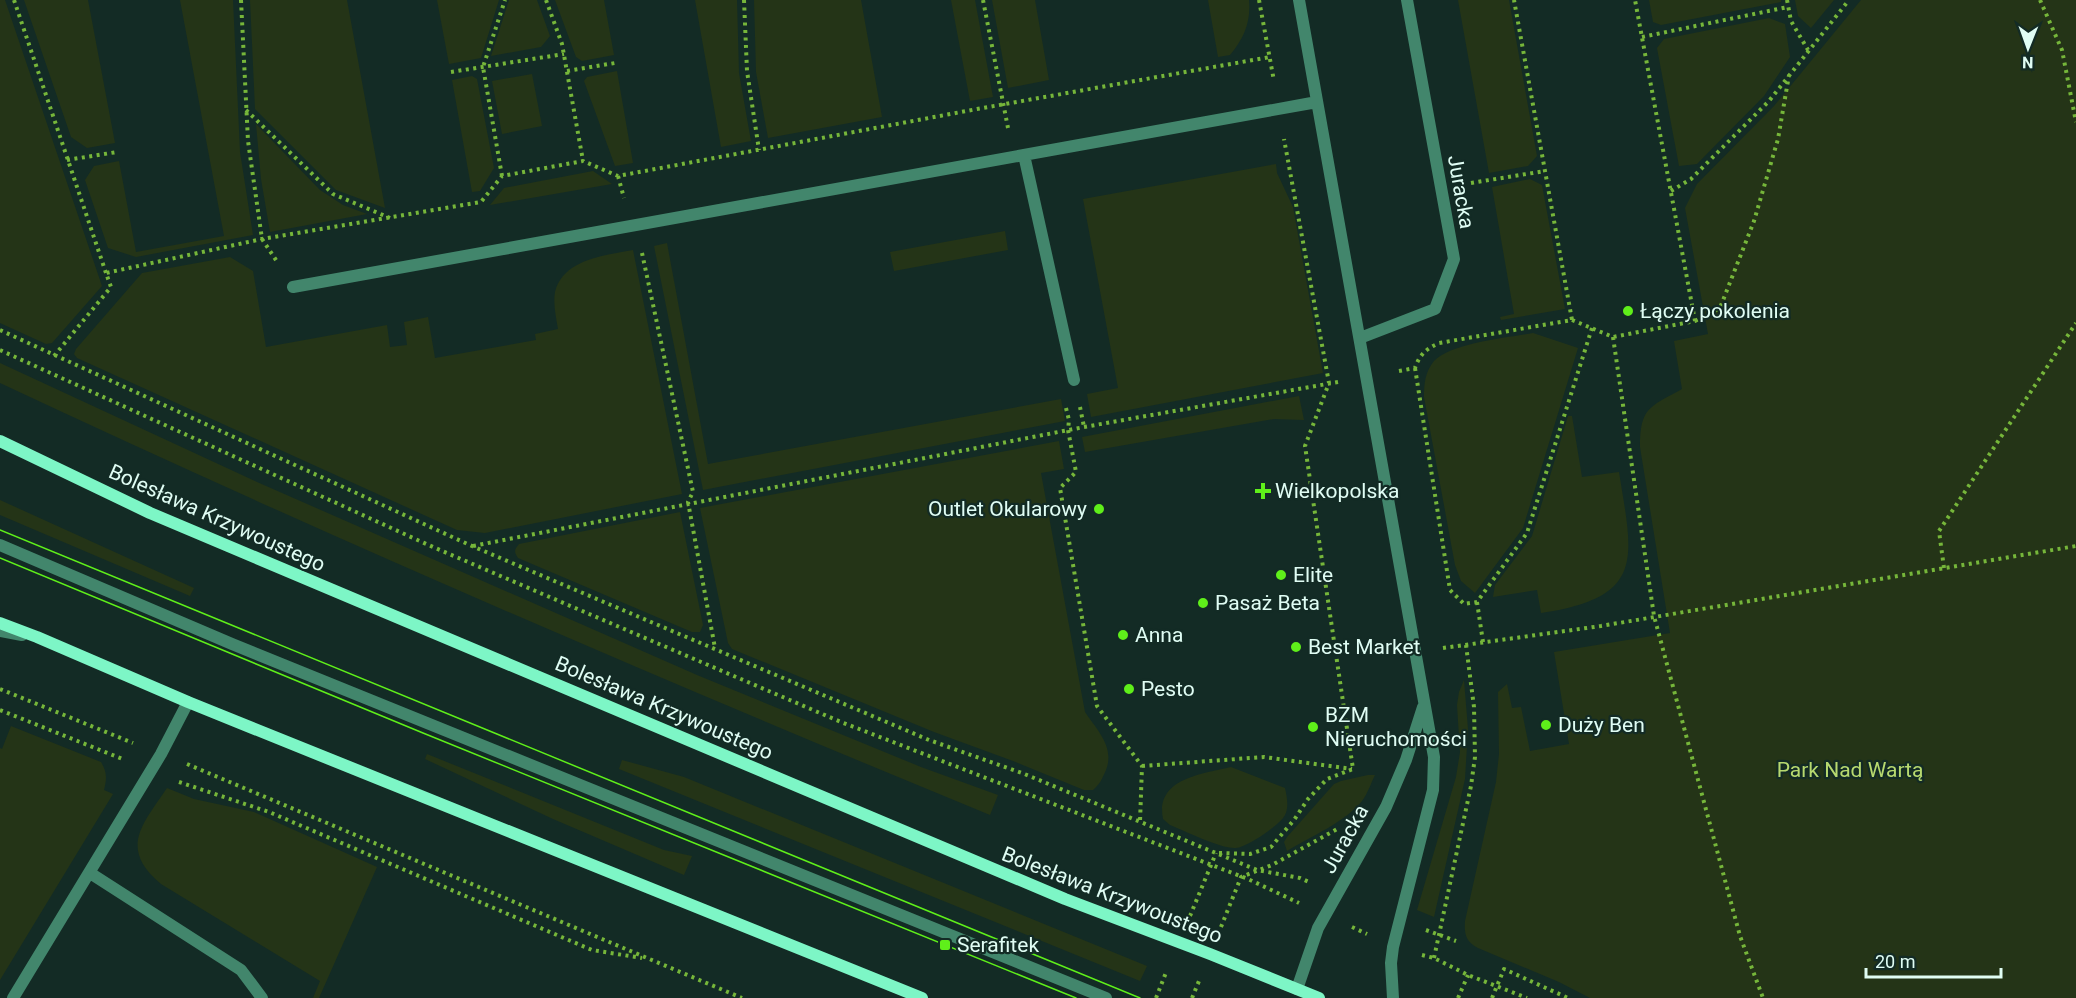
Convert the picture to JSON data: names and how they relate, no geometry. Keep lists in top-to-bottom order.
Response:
{
  "streets": {
    "street": ["Juracka", "Bolesława Krzywoustego"]
  },
  "crossings": [
    ["Juracka", "Bolesława Krzywoustego"]
  ],
  "parks": ["Park Nad Wartą"],
  "places": {
    "other": [
      "Łączy pokolenia",
      "Outlet Okularowy",
      "Elite",
      "Pasaż Beta",
      "Anna",
      "Best Market",
      "Pesto",
      "Duży Ben",
      "BZM Nieruchomości"
    ],
    "health": ["Wielkopolska"],
    "transit": ["Serafitek"]
  },
  "scale_bar": "20 m",
  "north": "bottom"
}
